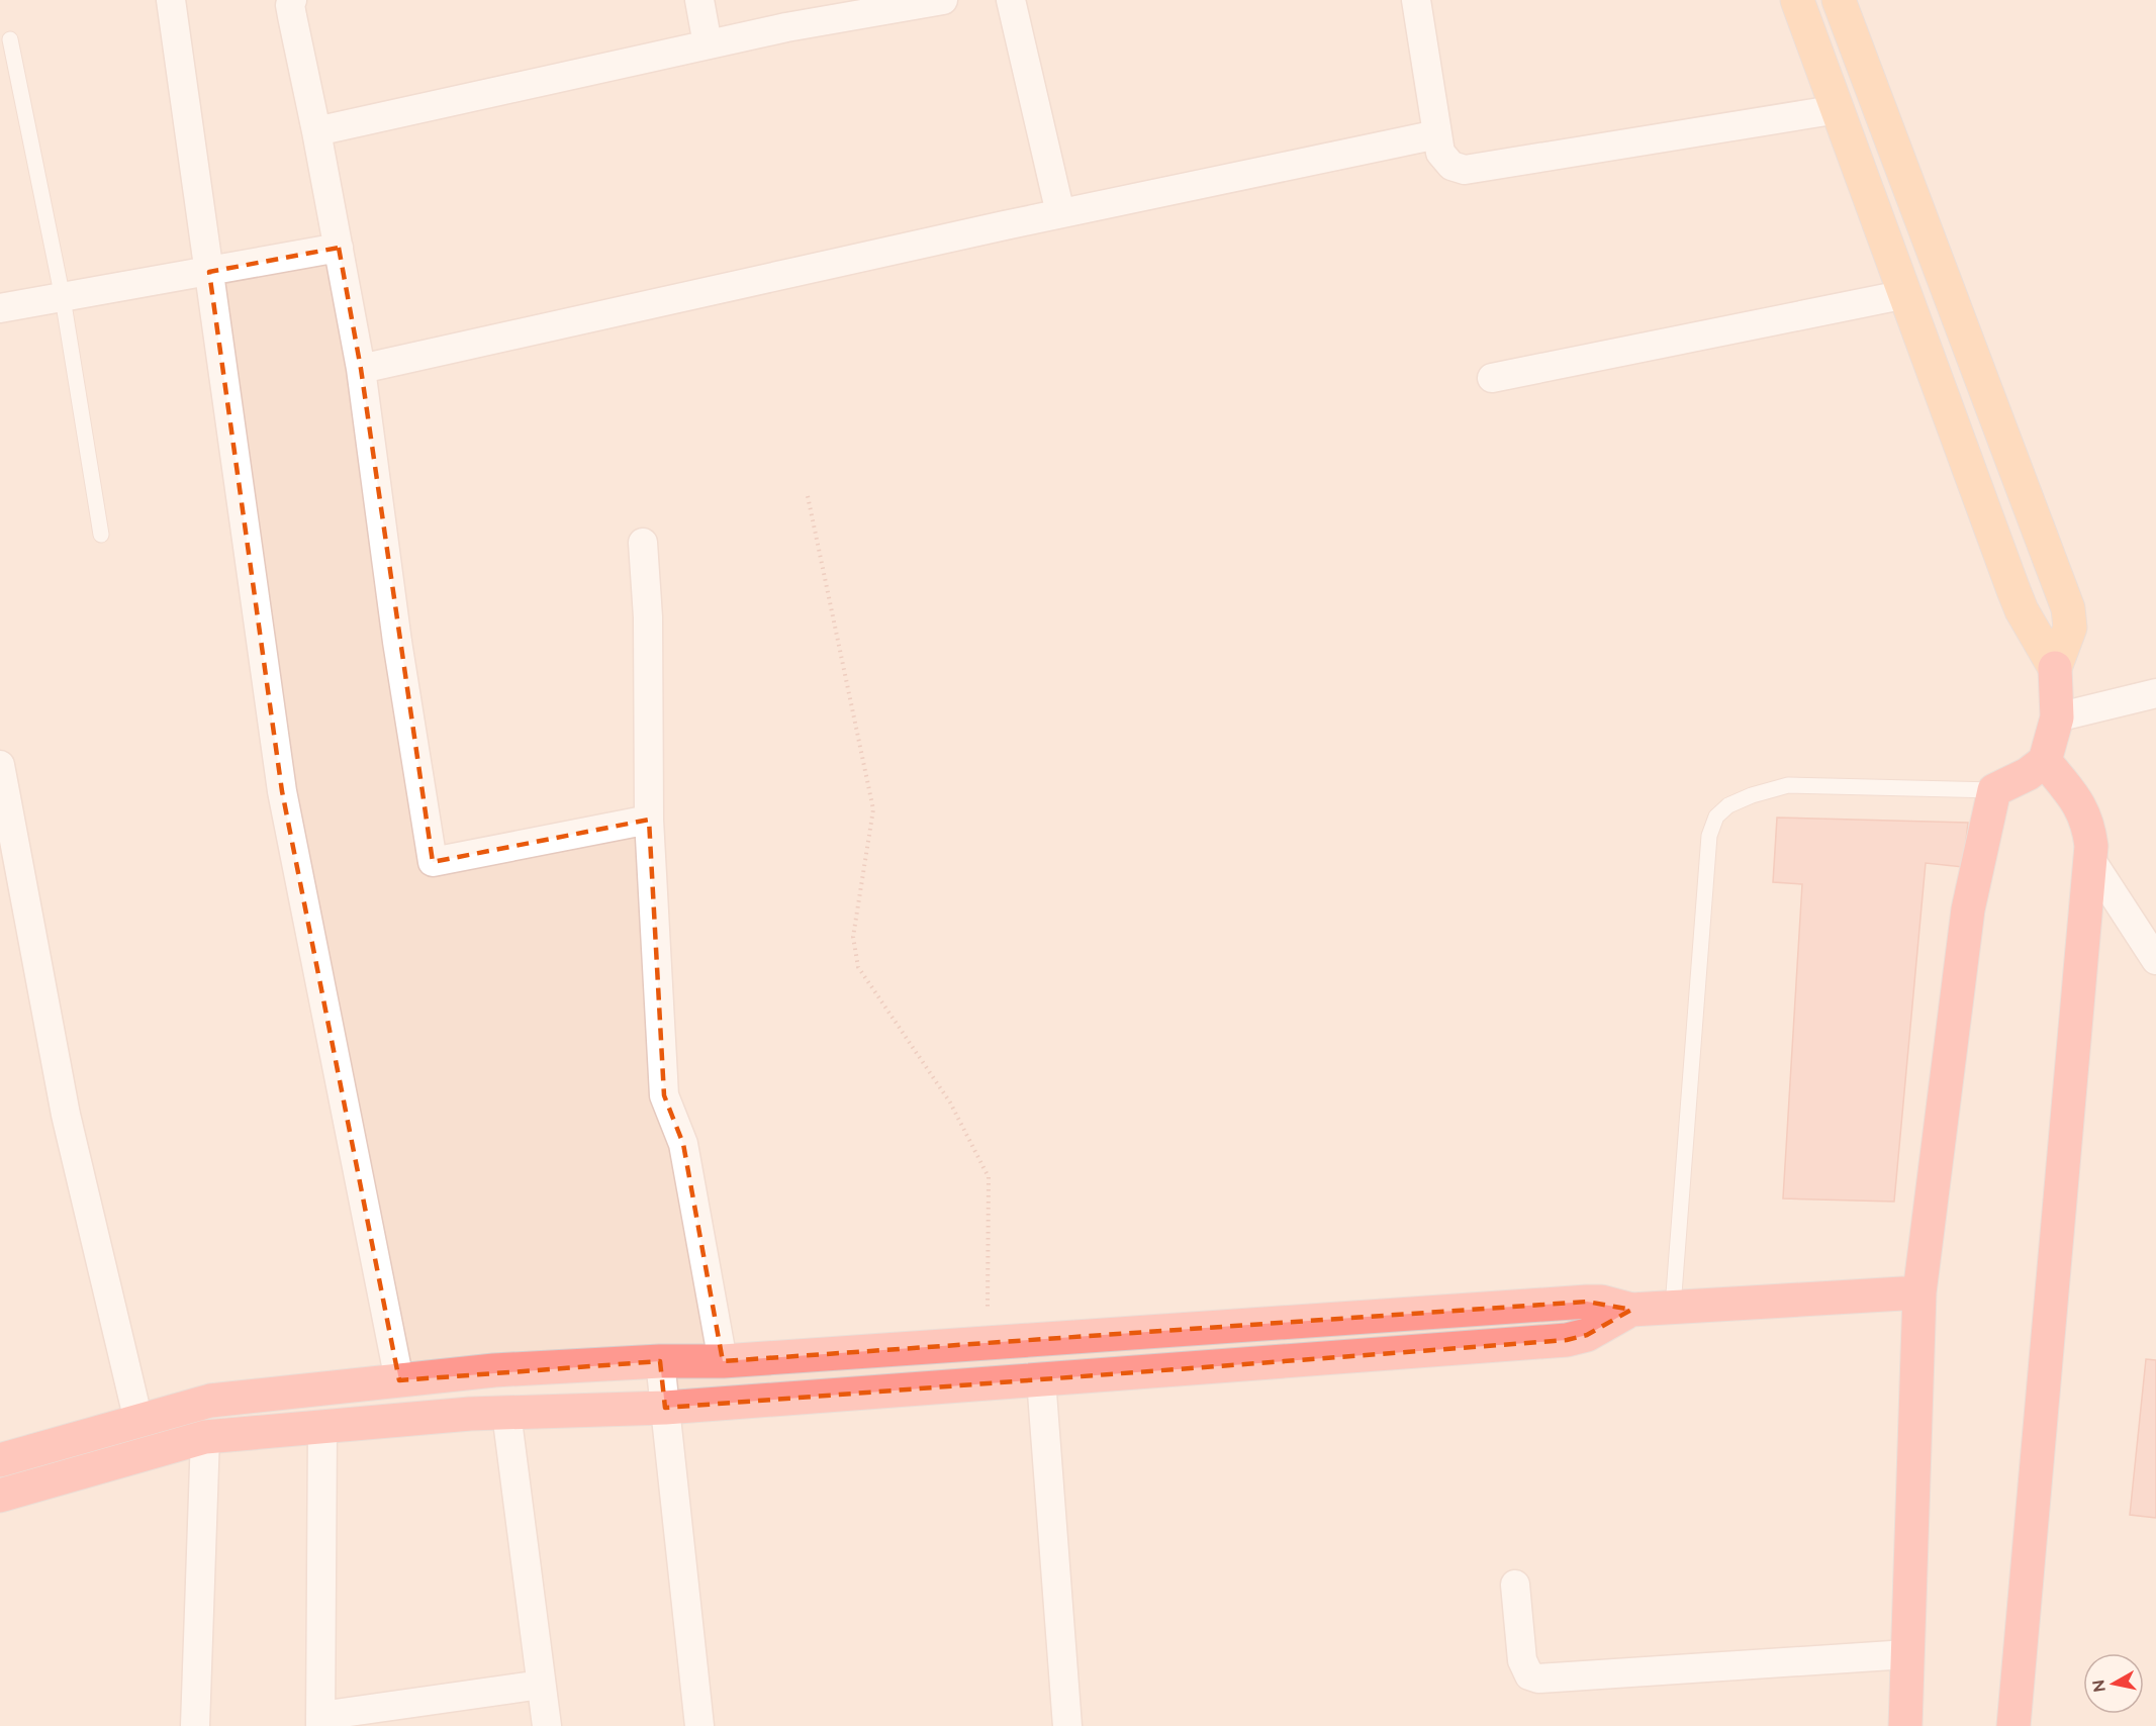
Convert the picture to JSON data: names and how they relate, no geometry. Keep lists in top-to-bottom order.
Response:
{
  "north": "left"
}
